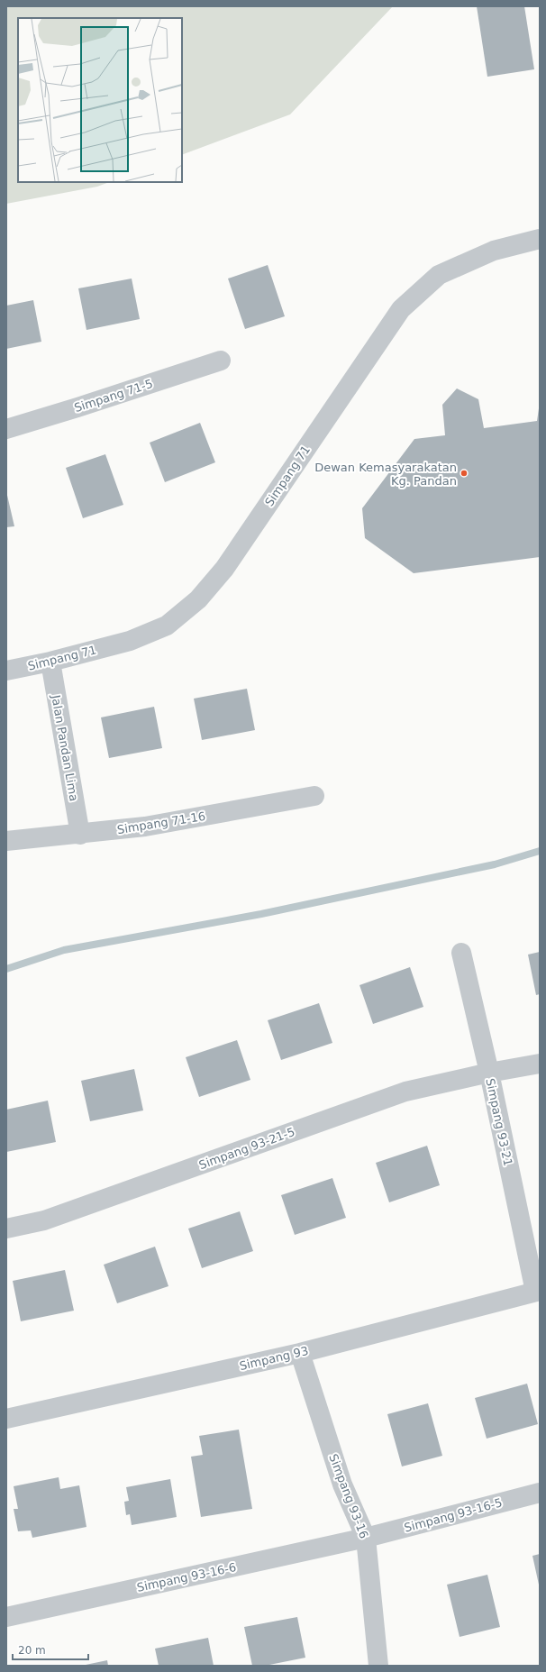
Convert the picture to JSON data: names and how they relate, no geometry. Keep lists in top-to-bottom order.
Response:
{
  "streets": {
    "street": [
      "Simpang 71-5",
      "Simpang 71",
      "Jalan Pandan Lima",
      "Simpang 71-16",
      "Simpang 93-21",
      "Simpang 93-21-5",
      "Simpang 93",
      "Simpang 93-16",
      "Simpang 93-16-5",
      "Simpang 93-16-6"
    ]
  },
  "crossings": [
    ["Simpang 71", "Jalan Pandan Lima"],
    ["Jalan Pandan Lima", "Simpang 71-16"],
    ["Simpang 93-21", "Simpang 93-21-5"],
    ["Simpang 93-21", "Simpang 93"],
    ["Simpang 93", "Simpang 93-16"],
    ["Simpang 93-16", "Simpang 93-16-5"],
    ["Simpang 93-16", "Simpang 93-16-6"],
    ["Simpang 93-16-5", "Simpang 93-16-6"]
  ],
  "places": ["Dewan Kemasyarakatan Kg. Pandan"],
  "scale_bar": "20 m"
}
